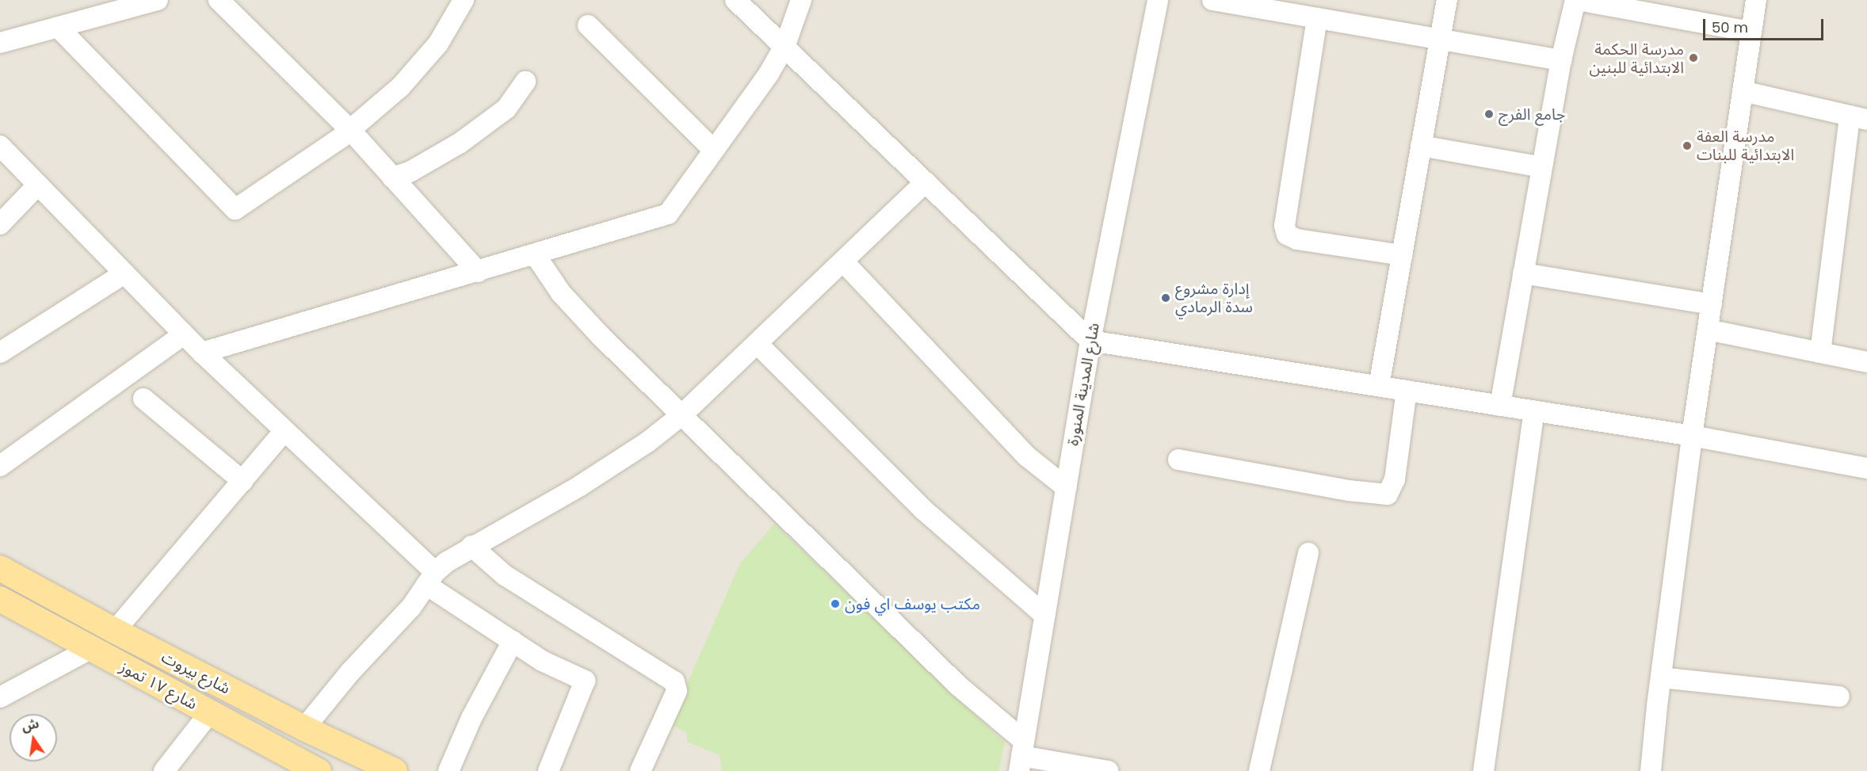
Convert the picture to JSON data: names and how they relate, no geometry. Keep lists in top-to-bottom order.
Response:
{
  "streets": {
    "main road": ["شارع بيروت", "شارع ١٧ تموز"],
    "street": ["شارع المدينة المنورة"]
  },
  "places": [
    "مدرسة الحكمة الابتدائية للبنين",
    "جامع الفرج",
    "مدرسة العفة الابتدائية للبنات",
    "إدارة مشروع سدة الرمادي",
    "مكتب يوسف اي فون"
  ],
  "scale_bar": "50 m",
  "north": "top"
}
